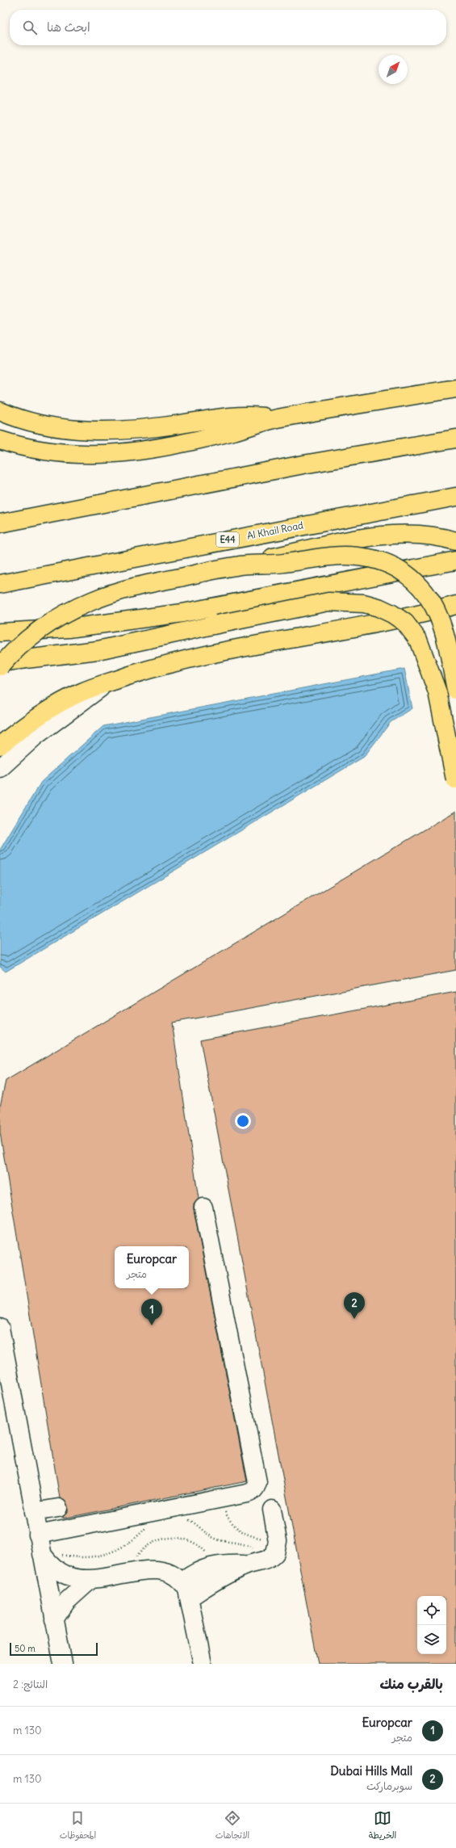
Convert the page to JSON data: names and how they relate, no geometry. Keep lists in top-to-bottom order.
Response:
{
  "streets": {
    "highway": ["Al Khail Road", "E44"]
  },
  "scale_bar": "50 m",
  "north": "top right",
  "page": {
    "search": "ابحث هنا",
    "popup": ["Europcar", "متجر"],
    "pins": ["2", "1"],
    "scale": "50 m",
    "heading": ["بالقرب منك", "النتائج: 2"],
    "list": [
      {
        "mark": "1",
        "name": "Europcar",
        "note": "متجر",
        "value": "130 m"
      },
      {
        "mark": "2",
        "name": "Dubai Hills Mall",
        "note": "سوبرماركت",
        "value": "130 m"
      }
    ],
    "nav": ["الخريطة", "الاتجاهات", "المحفوظات"]
  }
}
